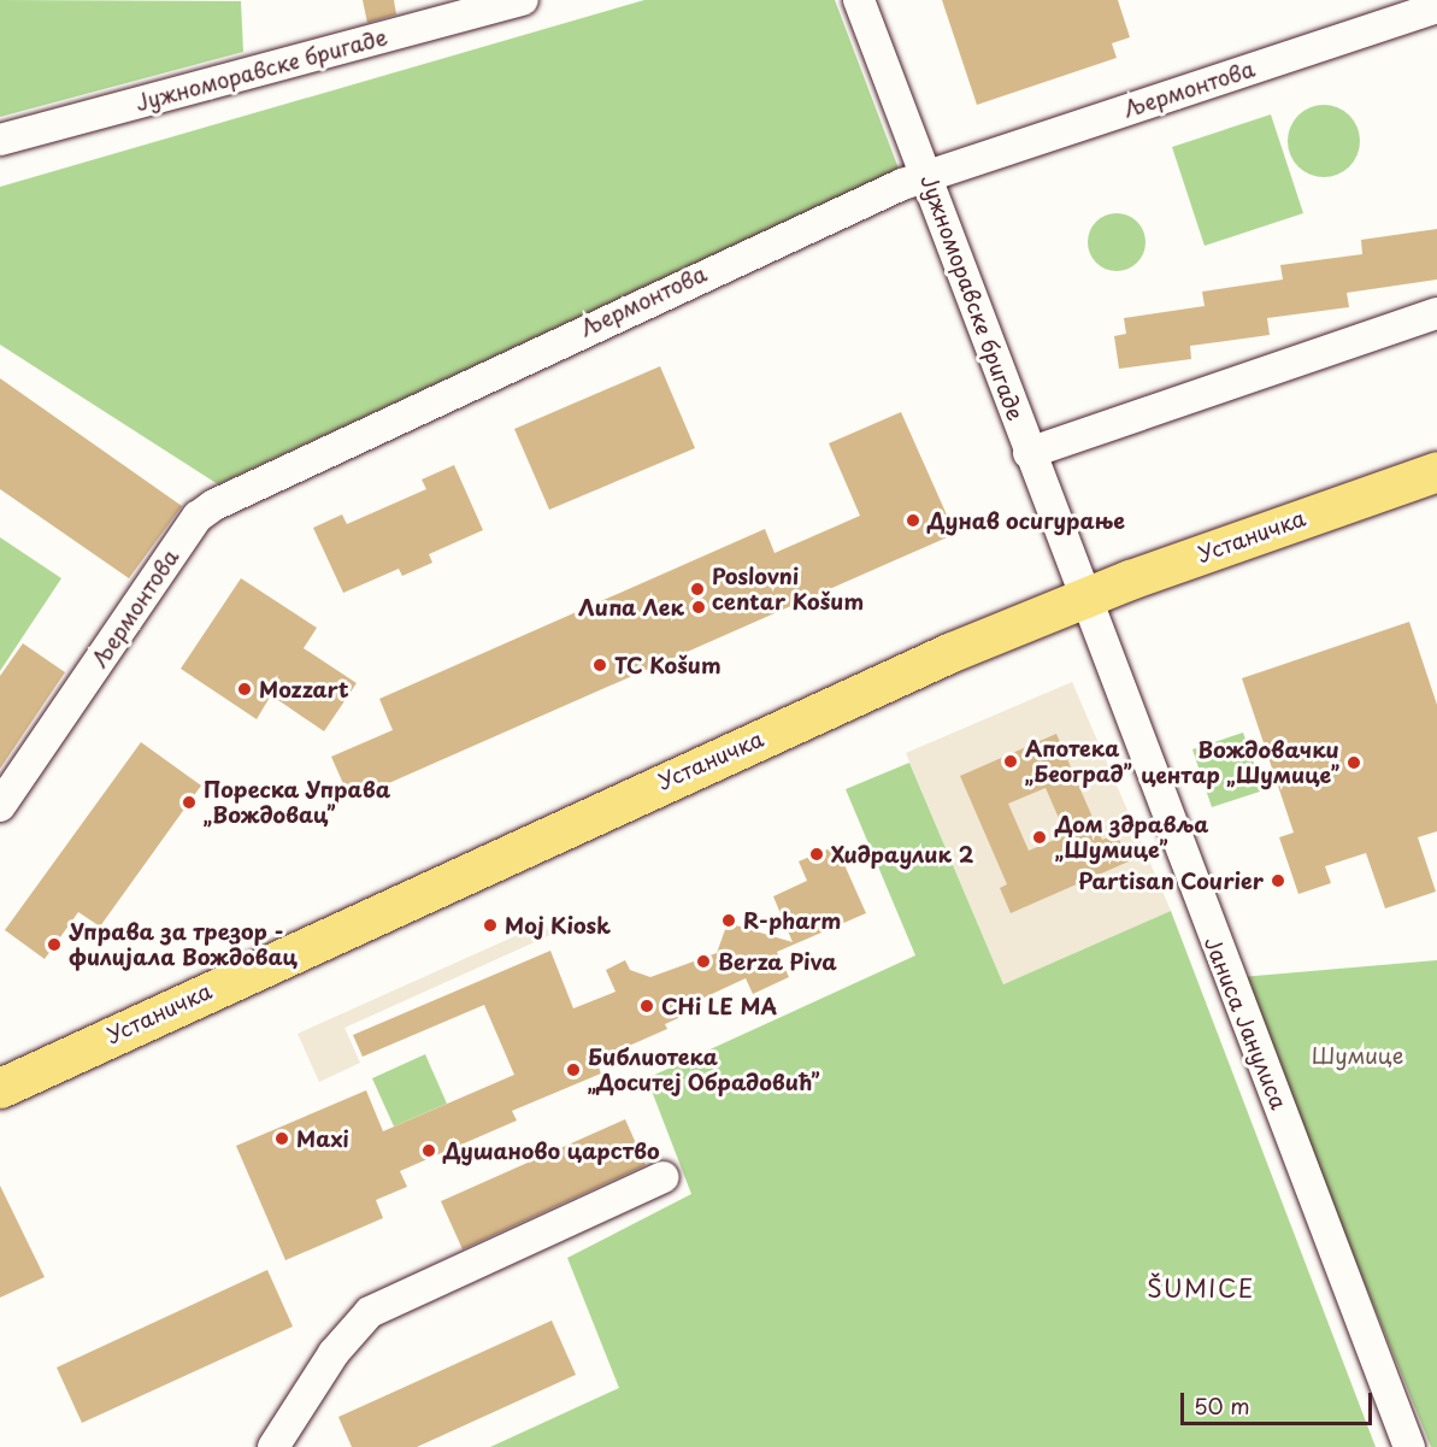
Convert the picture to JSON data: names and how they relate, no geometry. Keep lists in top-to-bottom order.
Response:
{
  "streets": {
    "main road": ["Устаничка"],
    "street": ["Јужноморавске бригаде", "Љермонтова", "Јаниса Јанулиса"]
  },
  "crossings": [
    ["Јужноморавске бригаде", "Љермонтова"],
    ["Јужноморавске бригаде", "Устаничка"],
    ["Јужноморавске бригаде", "Јаниса Јанулиса"],
    ["Устаничка", "Јаниса Јанулиса"]
  ],
  "districts": ["ŠUMICE"],
  "parks": ["Шумице"],
  "places": [
    "Дунав осигурање",
    "Poslovni centar Košum",
    "Липа Лек",
    "TC Košum",
    "Mozzart",
    "Апотека „Београд”",
    "Вождовачки центар „Шумице”",
    "Пореска Управа „Вождовац”",
    "Дом здравља „Шумице”",
    "Хидраулик 2",
    "Partisan Courier",
    "R-pharm",
    "Moj Kiosk",
    "Управа за трезор - филијала Вождовац",
    "Berza Piva",
    "CHi LE MA",
    "Библиотека „Доситеј Обрадовић”",
    "Maxi",
    "Душаново царство"
  ],
  "scale_bar": "50 m"
}
